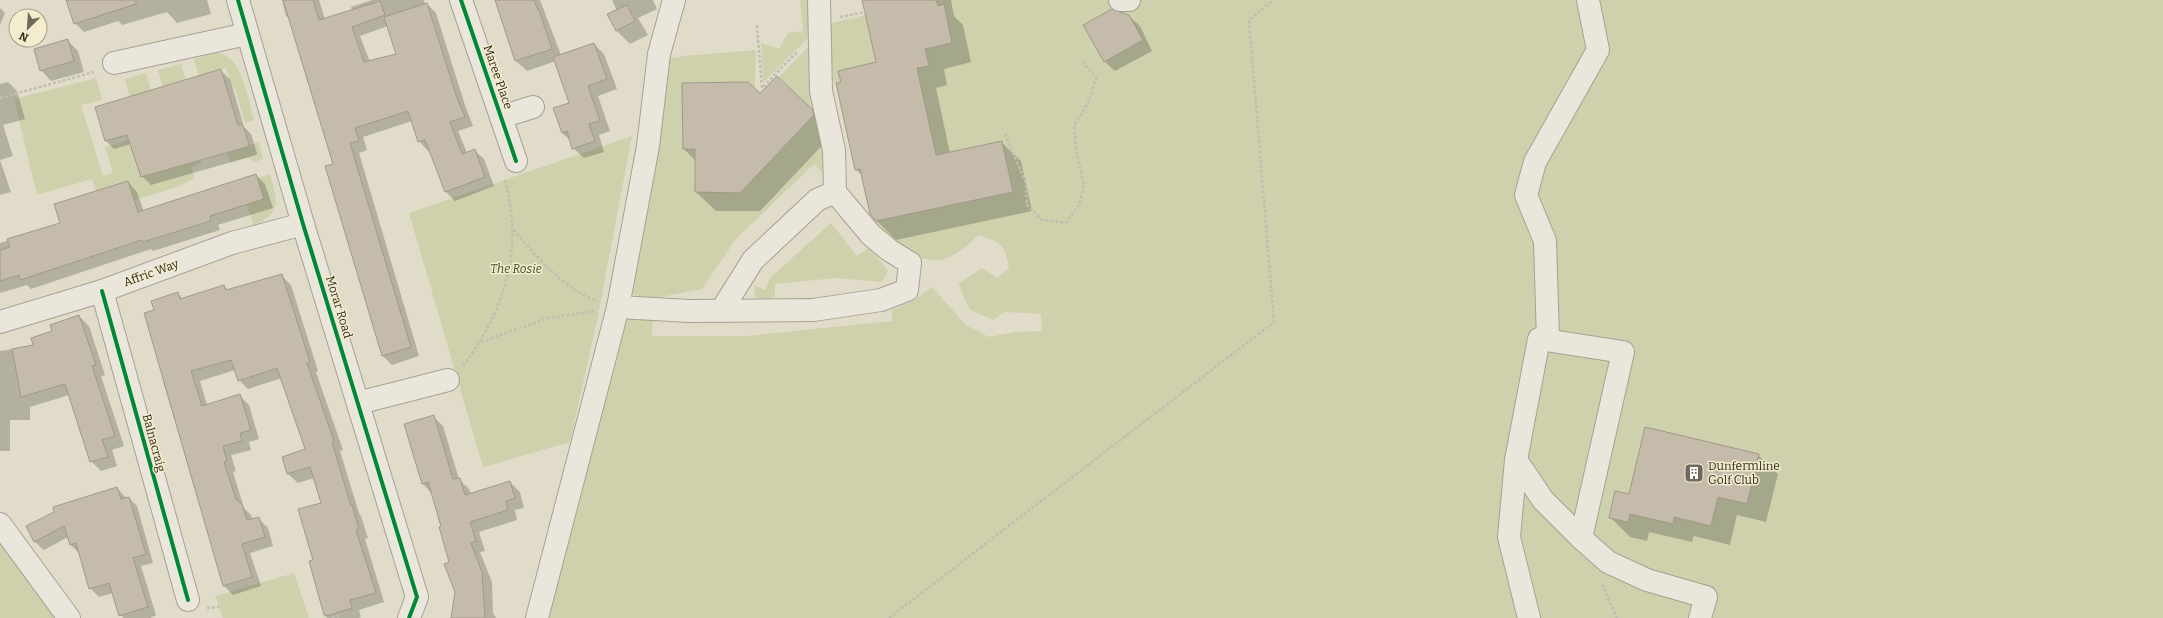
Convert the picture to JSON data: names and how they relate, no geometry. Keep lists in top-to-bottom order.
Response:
{
  "streets": {
    "street": [
      "Maree Place",
      "Affric Way",
      "Morar Road",
      "Balnacraig"
    ]
  },
  "crossings": [
    ["Affric Way", "Morar Road"],
    ["Affric Way", "Balnacraig"]
  ],
  "parks": ["The Rosie"],
  "places": {
    "building": ["Dunfermline Golf Club"]
  },
  "north": "bottom left"
}
